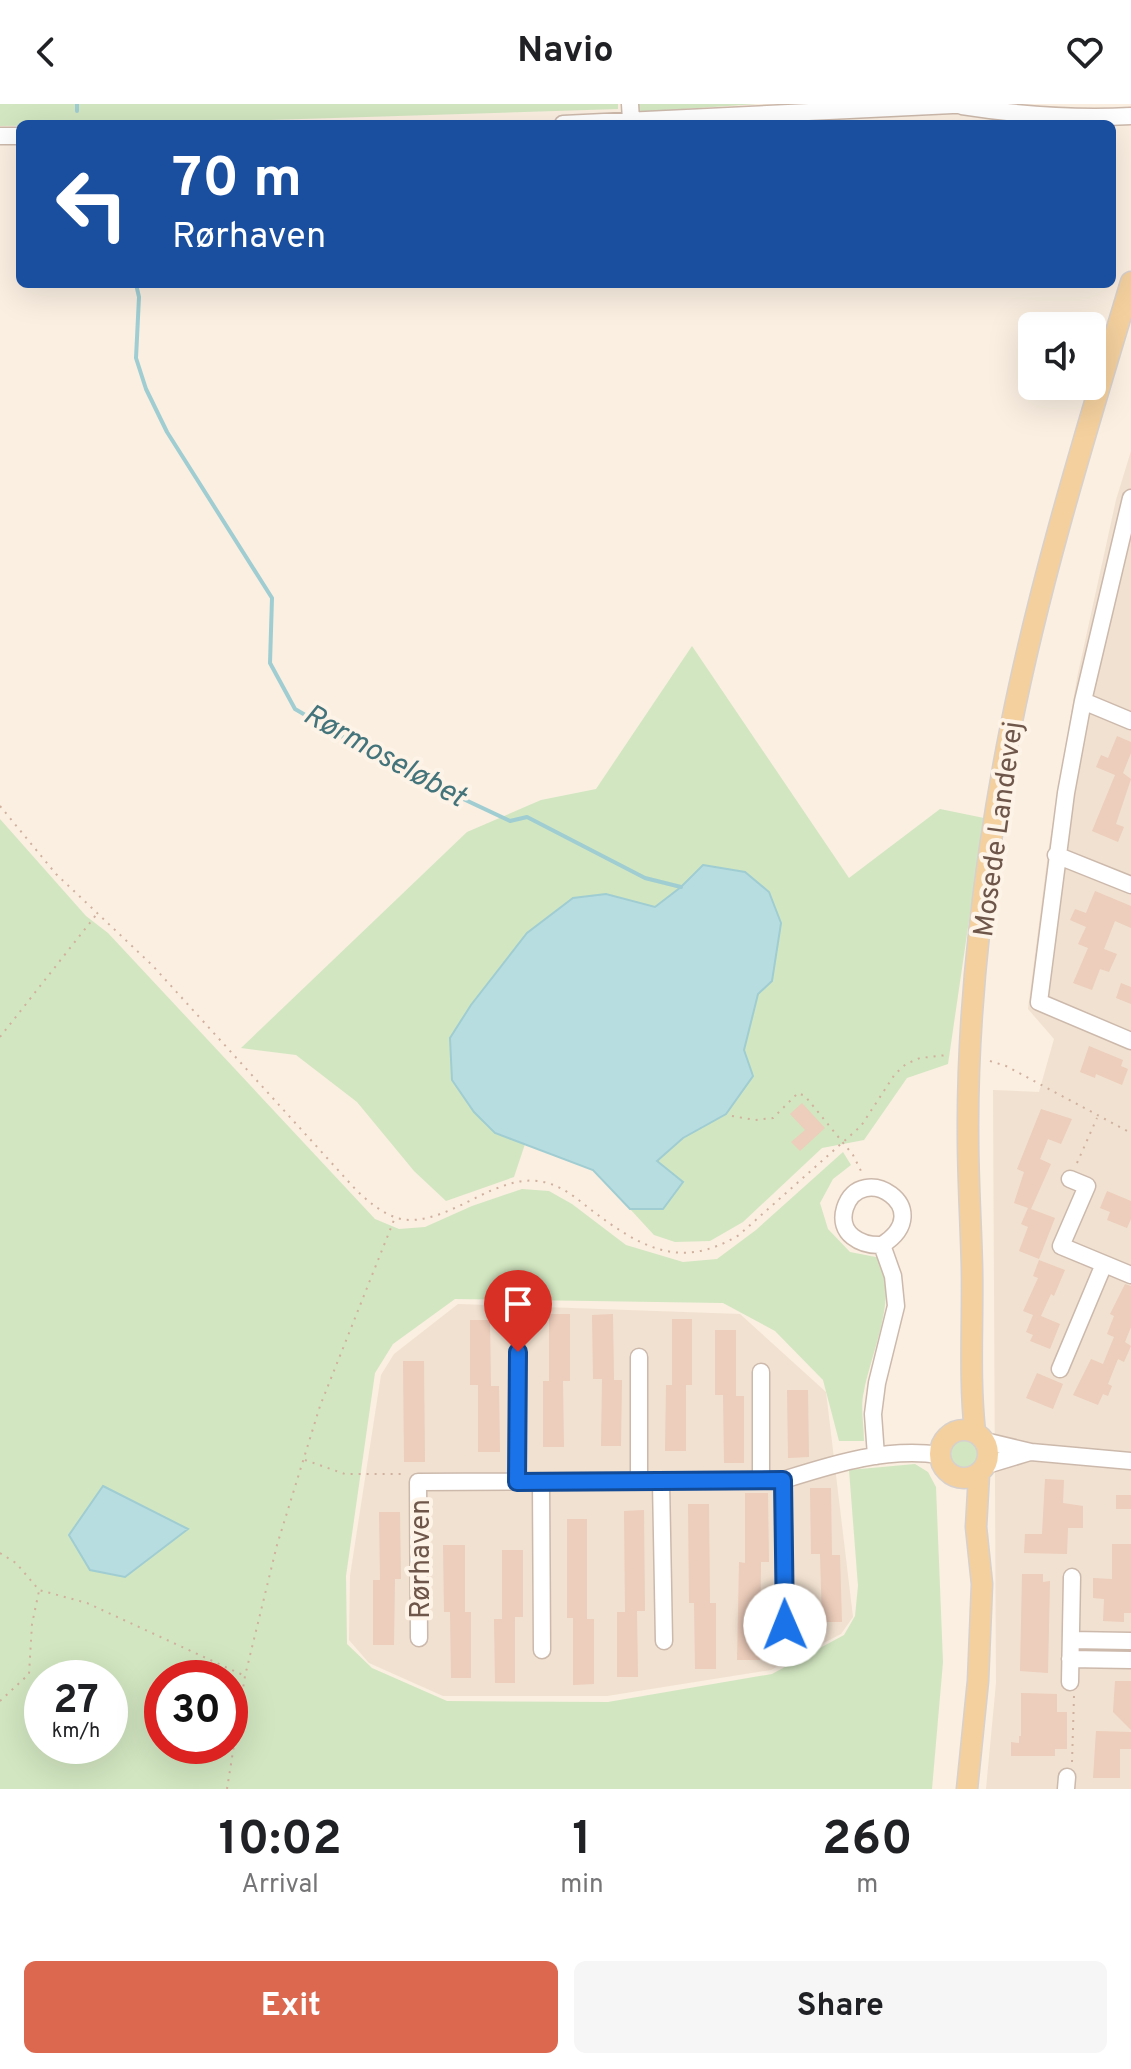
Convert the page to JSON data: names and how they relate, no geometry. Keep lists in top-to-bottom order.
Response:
{
  "streets": {
    "main road": ["Mosede Landevej"],
    "street": ["Rørhaven"]
  },
  "crossings": [
    ["Mosede Landevej", "Rørhaven"]
  ],
  "water": ["Rørmoseløbet"],
  "page": {
    "header": "Navio",
    "turn": ["70 m", "Rørhaven"],
    "speed": "27 km/h",
    "limit": "30",
    "eta": [
      "10:02",
      "Arrival",
      "1",
      "min",
      "260",
      "m"
    ],
    "buttons": ["Exit", "Share"]
  }
}
